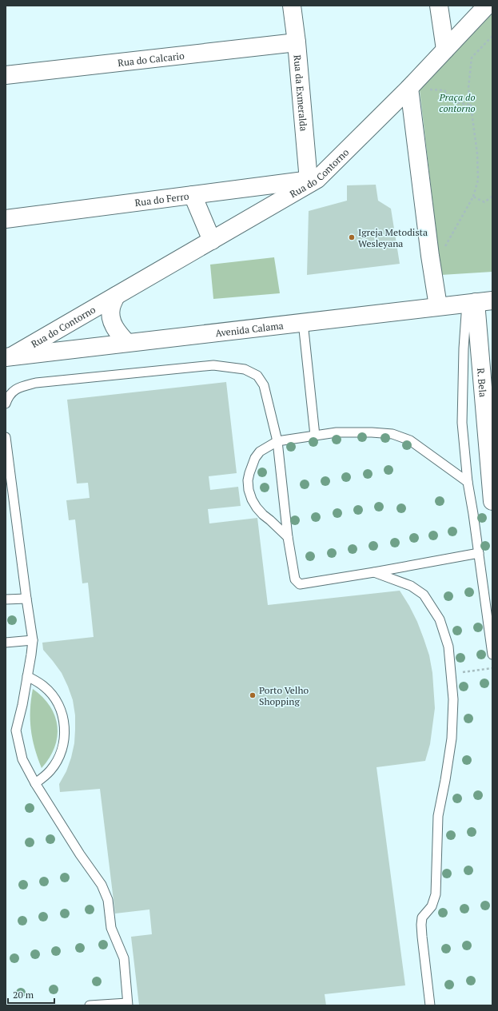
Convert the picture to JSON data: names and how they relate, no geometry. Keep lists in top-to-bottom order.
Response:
{
  "streets": {
    "street": [
      "Rua do Calcario",
      "Rua da Exmeralda",
      "Rua do Contorno",
      "Rua do Ferro",
      "Avenida Calama",
      "R. Bela"
    ]
  },
  "crossings": [
    ["Rua do Calcario", "Rua da Exmeralda"],
    ["Rua da Exmeralda", "Rua do Contorno"],
    ["Rua da Exmeralda", "Rua do Ferro"],
    ["Rua do Contorno", "Rua do Ferro"],
    ["Rua do Contorno", "Avenida Calama"],
    ["Avenida Calama", "R. Bela"]
  ],
  "parks": ["Praça do contorno"],
  "places": ["Igreja Metodista Wesleyana", "Porto Velho Shopping"],
  "scale_bar": "20 m"
}
